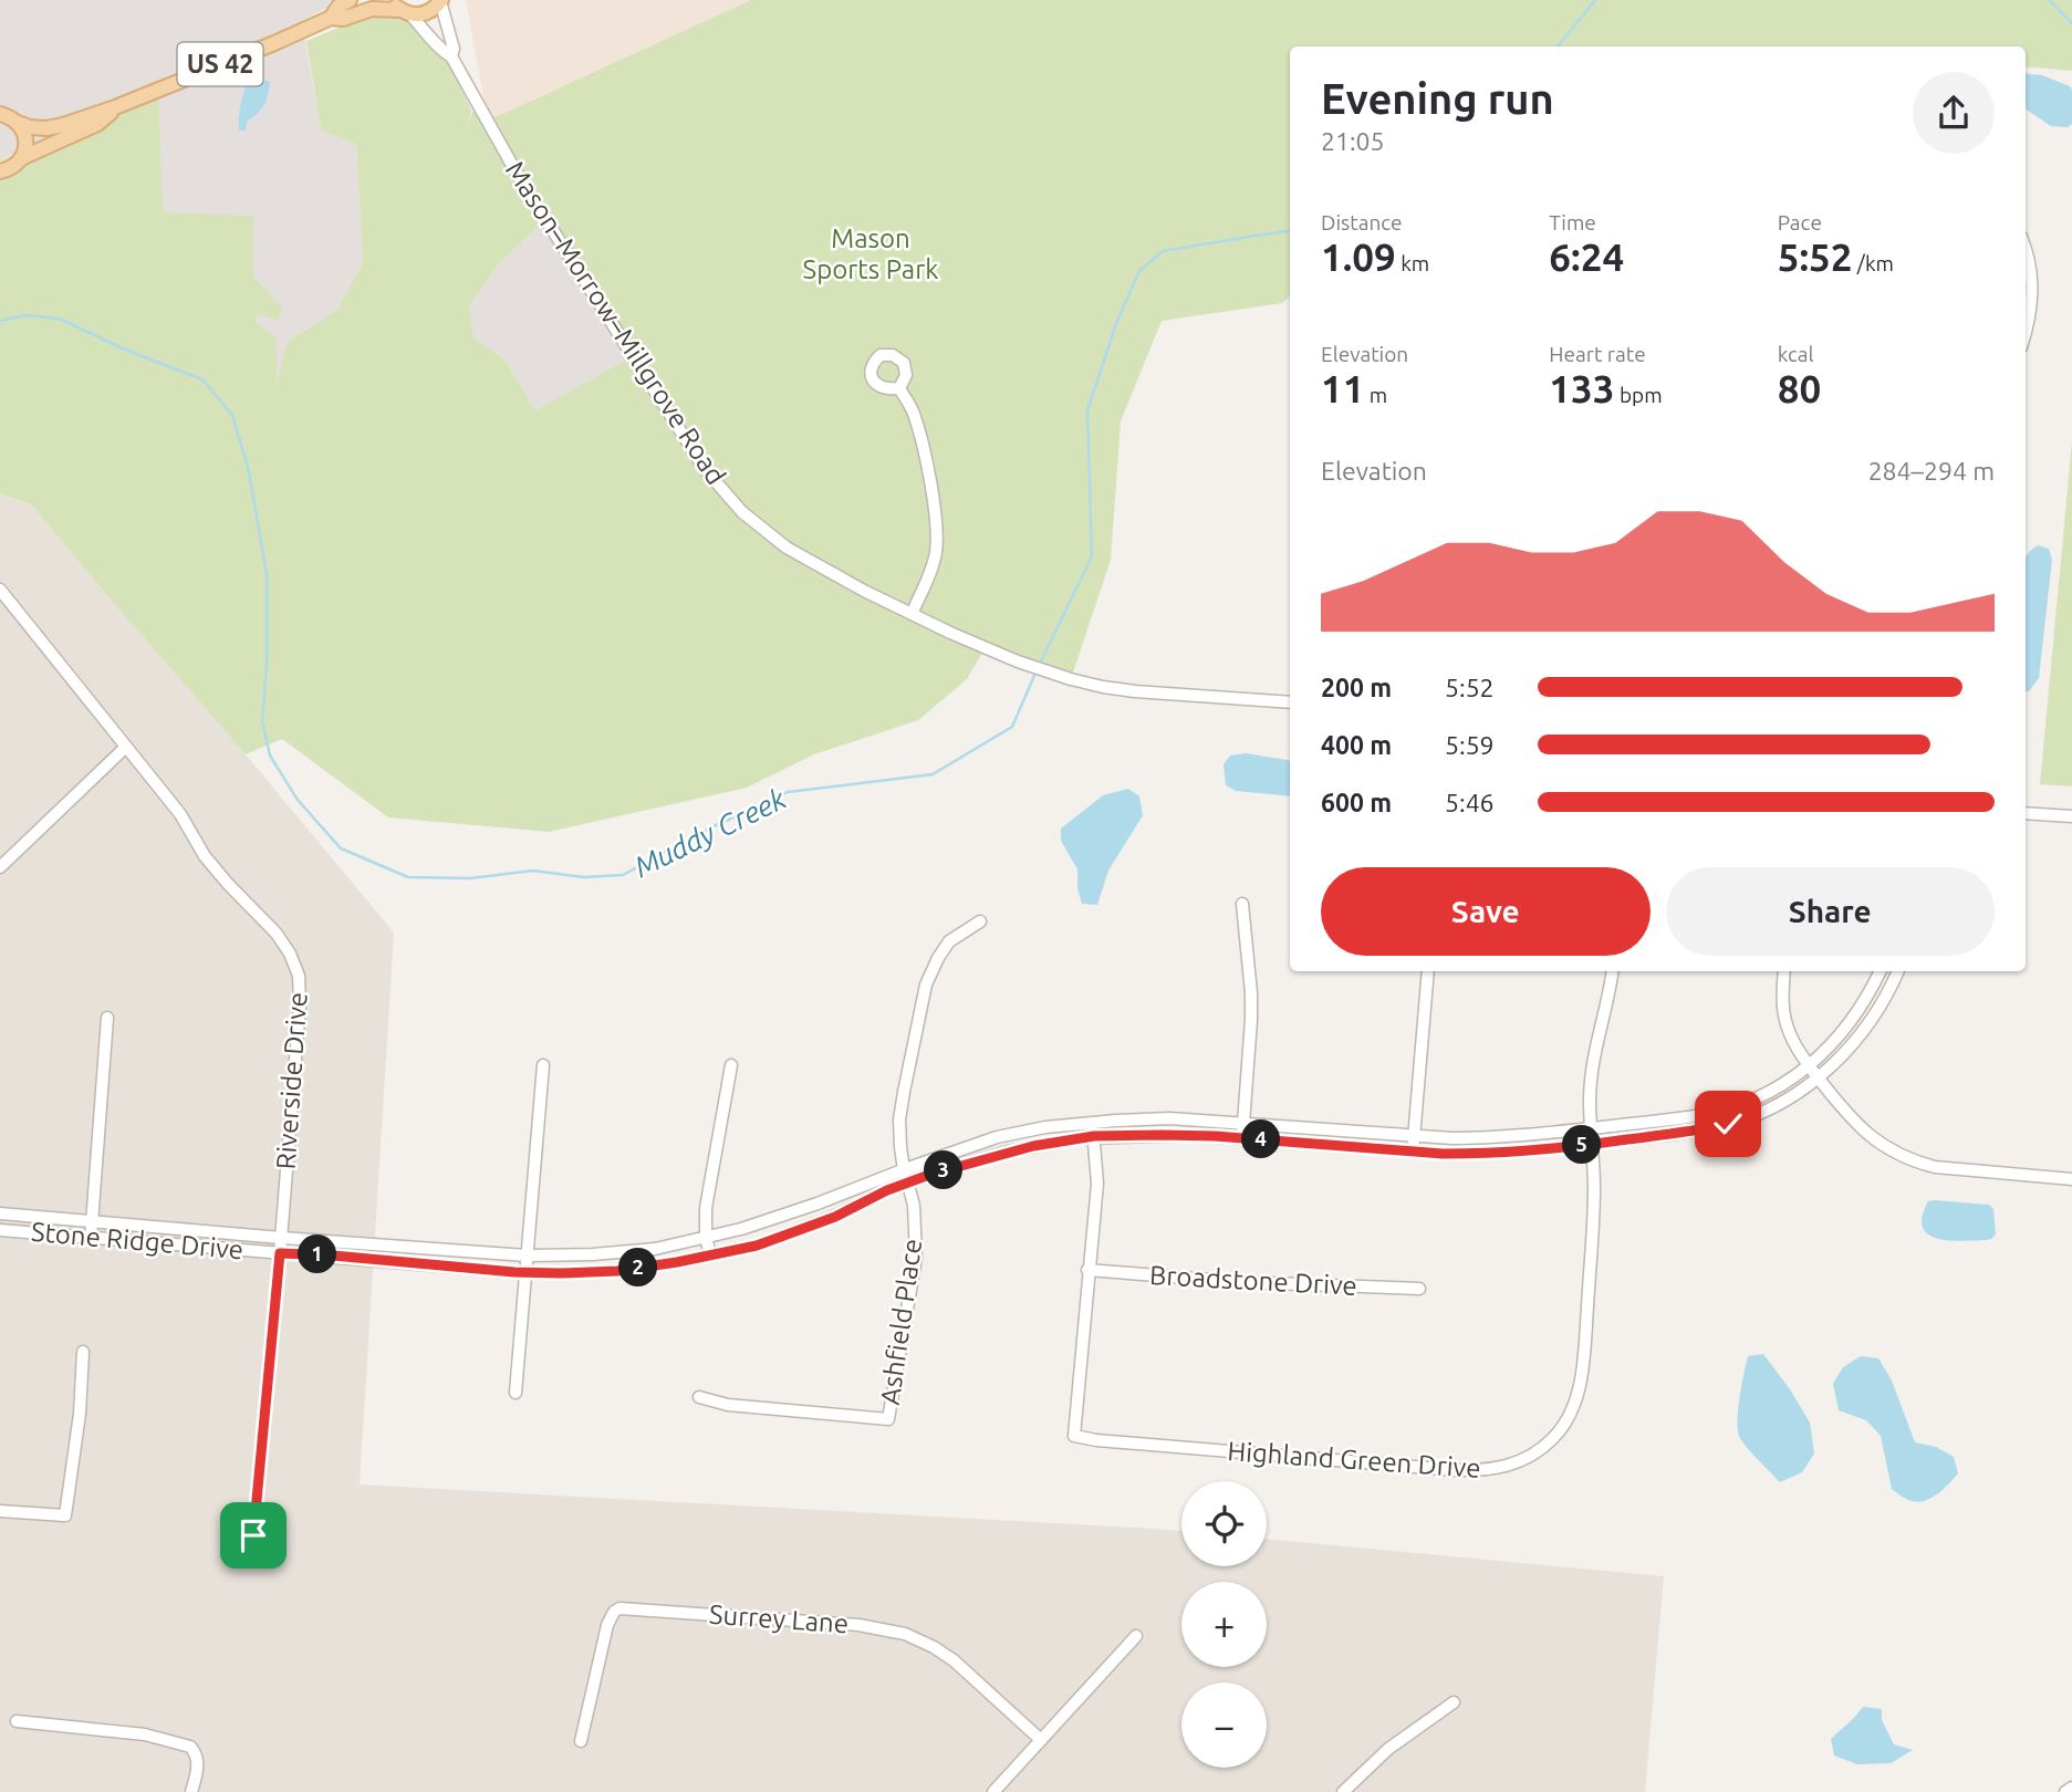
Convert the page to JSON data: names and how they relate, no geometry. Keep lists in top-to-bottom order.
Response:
{
  "streets": {
    "main road": ["US 42"],
    "street": [
      "Mason–Morrow–Millgrove Road",
      "Riverside Drive",
      "Stone Ridge Drive",
      "Broadstone Drive",
      "Ashfield Place",
      "Highland Green Drive",
      "Surrey Lane"
    ]
  },
  "crossings": [
    ["US 42", "Mason–Morrow–Millgrove Road"],
    ["Riverside Drive", "Stone Ridge Drive"],
    ["Stone Ridge Drive", "Ashfield Place"],
    ["Stone Ridge Drive", "Highland Green Drive"],
    ["Broadstone Drive", "Highland Green Drive"]
  ],
  "water": ["Muddy Creek"],
  "parks": ["Mason Sports Park"],
  "page": {
    "heading": ["Evening run", "21:05"],
    "stats": [
      ["Distance", "1.09 km"],
      ["Time", "6:24"],
      ["Pace", "5:52 /km"],
      ["Elevation", "11 m"],
      ["Heart rate", "133 bpm"],
      ["kcal", "80"]
    ],
    "chart": ["Elevation", "284–294 m"],
    "list": [
      {
        "name": "200 m",
        "note": "5:52"
      },
      {
        "name": "400 m",
        "note": "5:59"
      },
      {
        "name": "600 m",
        "note": "5:46"
      }
    ],
    "buttons": ["Save", "Share"],
    "pins": [
      "4",
      "5",
      "3",
      "1",
      "2"
    ],
    "map_buttons": ["+", "−"]
  }
}
